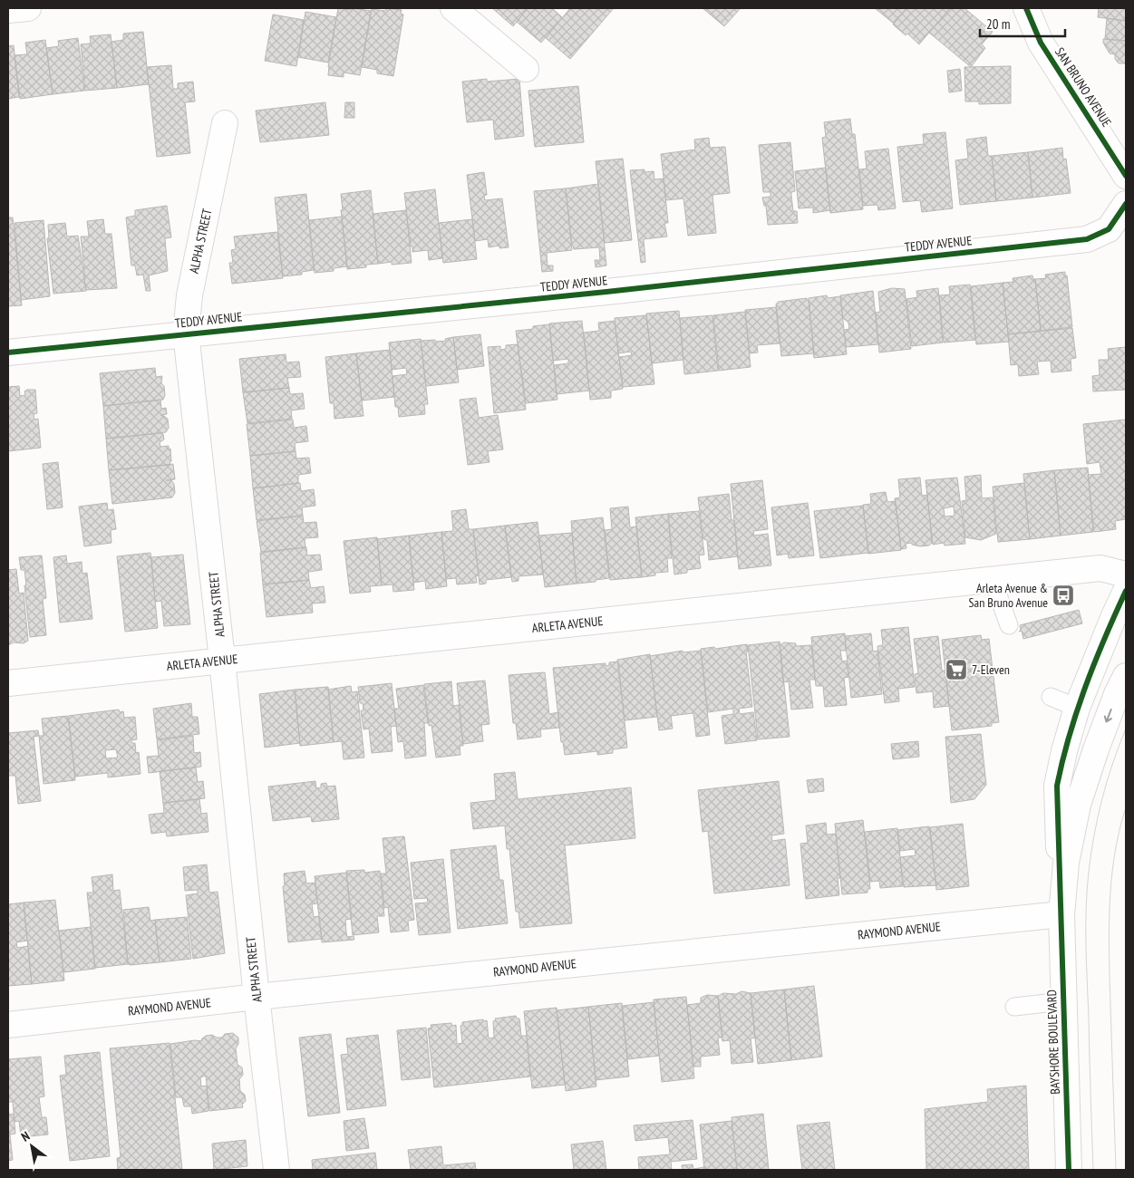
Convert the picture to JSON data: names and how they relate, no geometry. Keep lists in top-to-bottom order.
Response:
{
  "streets": {
    "street": [
      "SAN BRUNO AVENUE",
      "ALPHA STREET",
      "TEDDY AVENUE",
      "ARLETA AVENUE",
      "RAYMOND AVENUE",
      "BAYSHORE BOULEVARD"
    ]
  },
  "crossings": [
    ["ALPHA STREET", "TEDDY AVENUE"],
    ["ALPHA STREET", "ARLETA AVENUE"],
    ["ALPHA STREET", "RAYMOND AVENUE"],
    ["RAYMOND AVENUE", "BAYSHORE BOULEVARD"]
  ],
  "places": {
    "bus stop": ["Arleta Avenue & San Bruno Avenue"],
    "supermarket": ["7-Eleven"]
  },
  "scale_bar": "20 m",
  "north": "top left"
}
